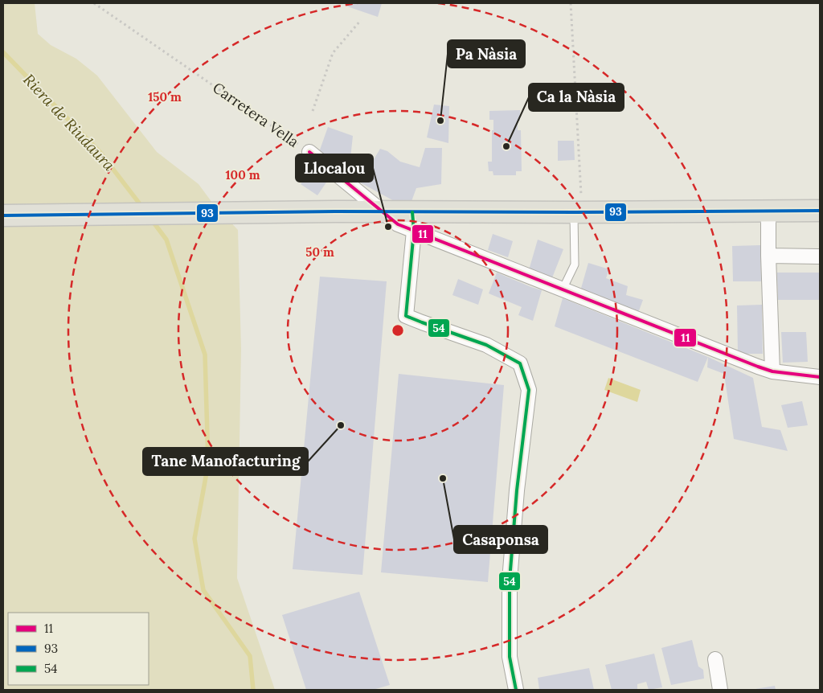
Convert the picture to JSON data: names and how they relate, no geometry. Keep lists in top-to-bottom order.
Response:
{
  "streets": {
    "street": ["Carretera Vella"]
  },
  "water": ["Riera de Riudaura"],
  "places": [
    "Pa Nàsia",
    "Ca la Nàsia",
    "Llocalou",
    "Tane Manofacturing",
    "Casaponsa"
  ],
  "lines": ["transit line 11", "transit line 93", "transit line 54"],
  "legend": ["11", "93", "54"],
  "rings": ["150 m", "100 m", "50 m"]
}
